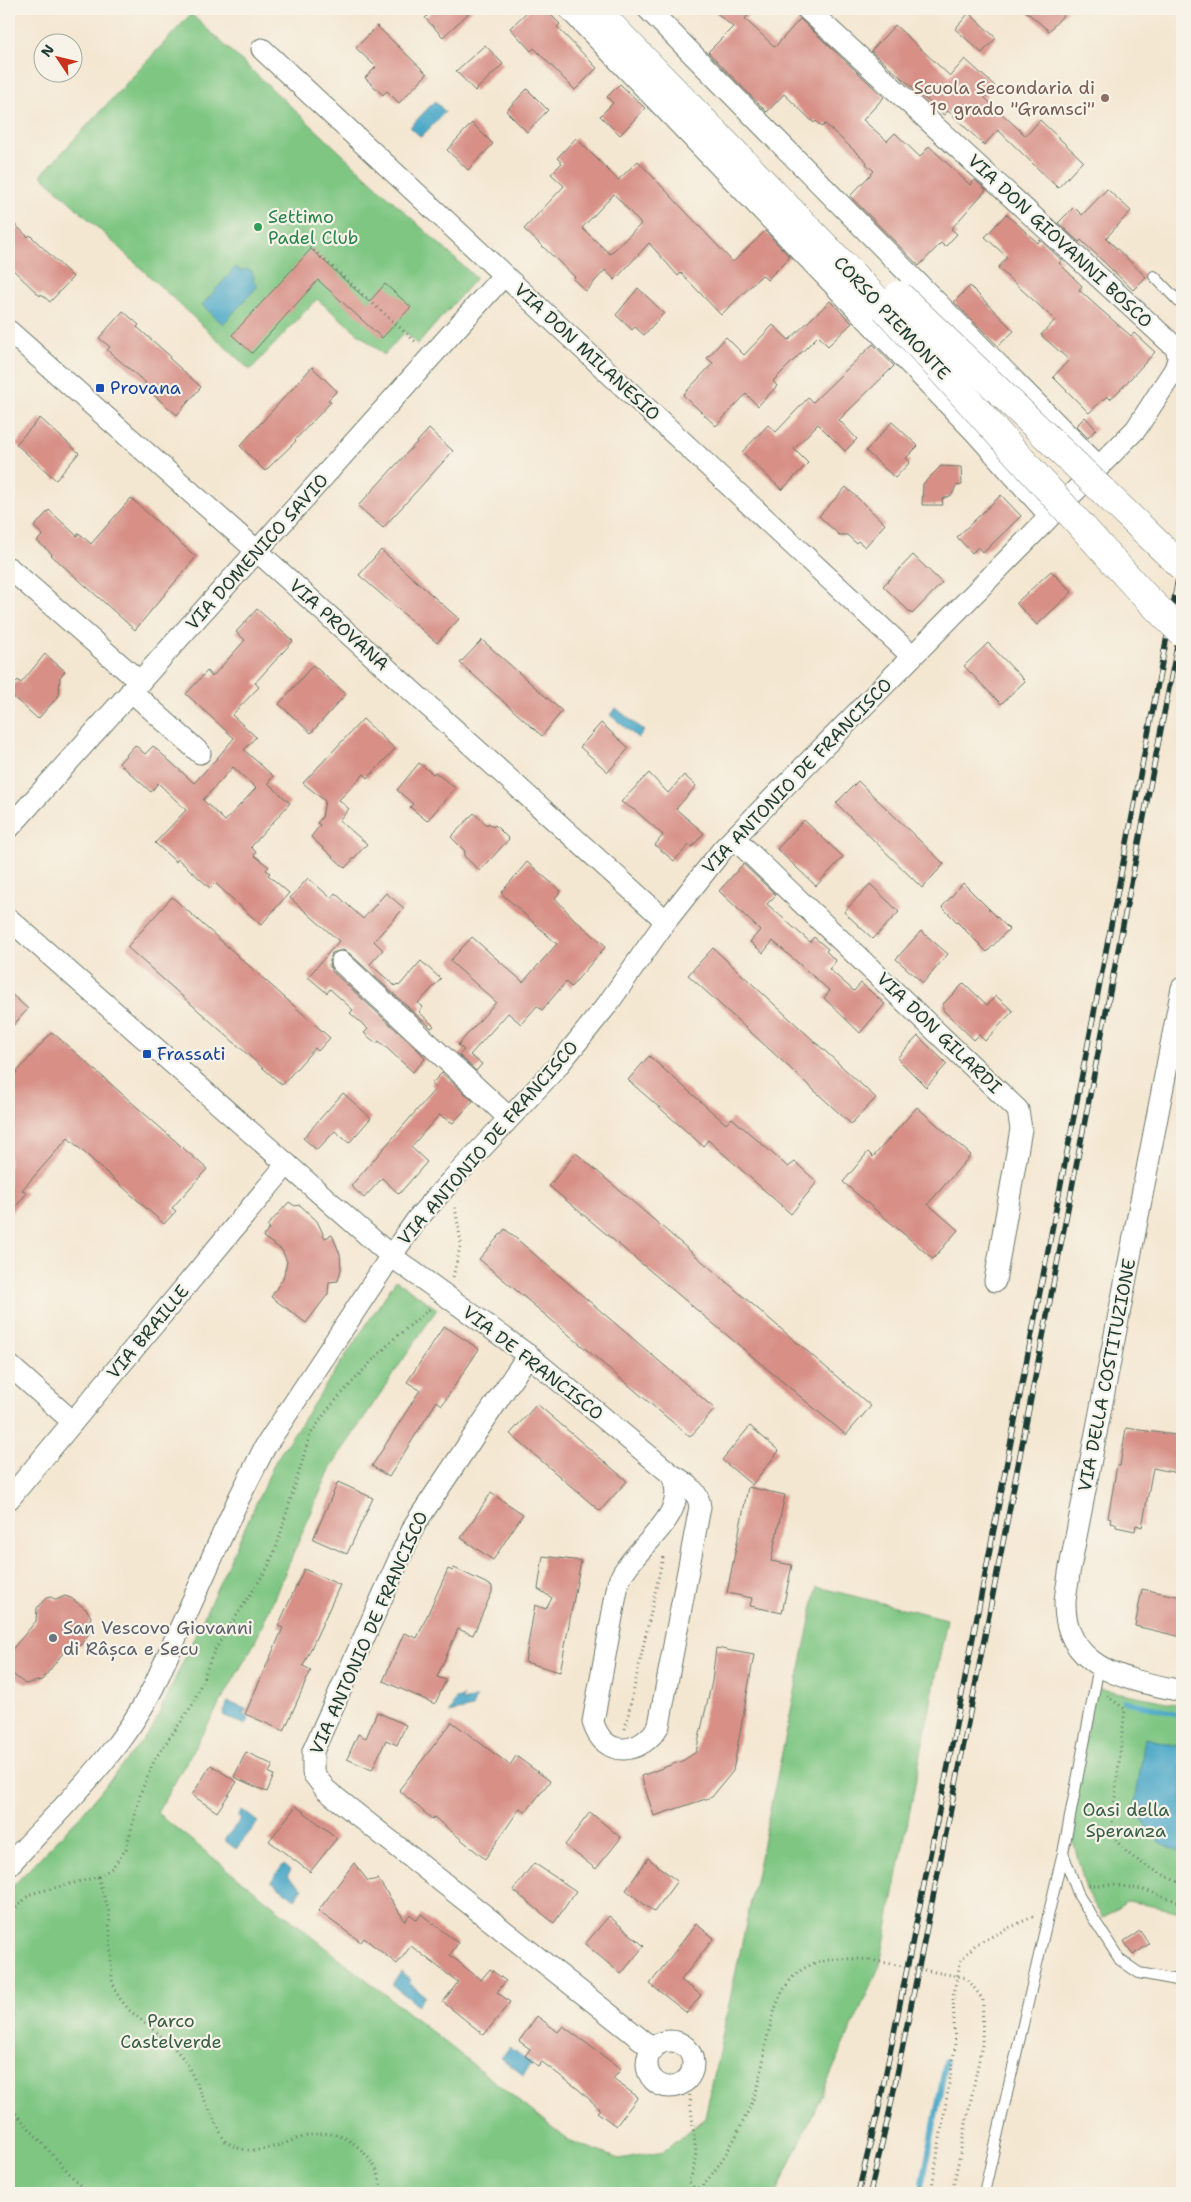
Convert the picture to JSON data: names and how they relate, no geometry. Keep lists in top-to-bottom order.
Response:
{
  "streets": {
    "main road": ["CORSO PIEMONTE"],
    "street": [
      "VIA DON GIOVANNI BOSCO",
      "VIA DON MILANESIO",
      "VIA DOMENICO SAVIO",
      "VIA PROVANA",
      "VIA ANTONIO DE FRANCISCO",
      "VIA DON GILARDI",
      "VIA BRAILLE",
      "VIA DE FRANCISCO",
      "VIA DELLA COSTITUZIONE"
    ]
  },
  "crossings": [
    ["VIA DON GIOVANNI BOSCO", "CORSO PIEMONTE"],
    ["VIA DON GIOVANNI BOSCO", "VIA ANTONIO DE FRANCISCO"],
    ["CORSO PIEMONTE", "VIA ANTONIO DE FRANCISCO"],
    ["VIA DON MILANESIO", "VIA DOMENICO SAVIO"],
    ["VIA DON MILANESIO", "VIA ANTONIO DE FRANCISCO"],
    ["VIA DOMENICO SAVIO", "VIA PROVANA"],
    ["VIA PROVANA", "VIA ANTONIO DE FRANCISCO"],
    ["VIA ANTONIO DE FRANCISCO", "VIA DON GILARDI"],
    ["VIA ANTONIO DE FRANCISCO", "VIA DE FRANCISCO"],
    ["VIA BRAILLE", "VIA DE FRANCISCO"]
  ],
  "parks": ["Oasi della Speranza", "Parco Castelverde"],
  "places": {
    "other": ["Scuola Secondaria di 1° grado \"Gramsci\"", "Settimo Padel Club", "San Vescovo Giovanni di Râșca e Secu"],
    "transit": ["Provana", "Frassati"]
  },
  "north": "top left"
}
